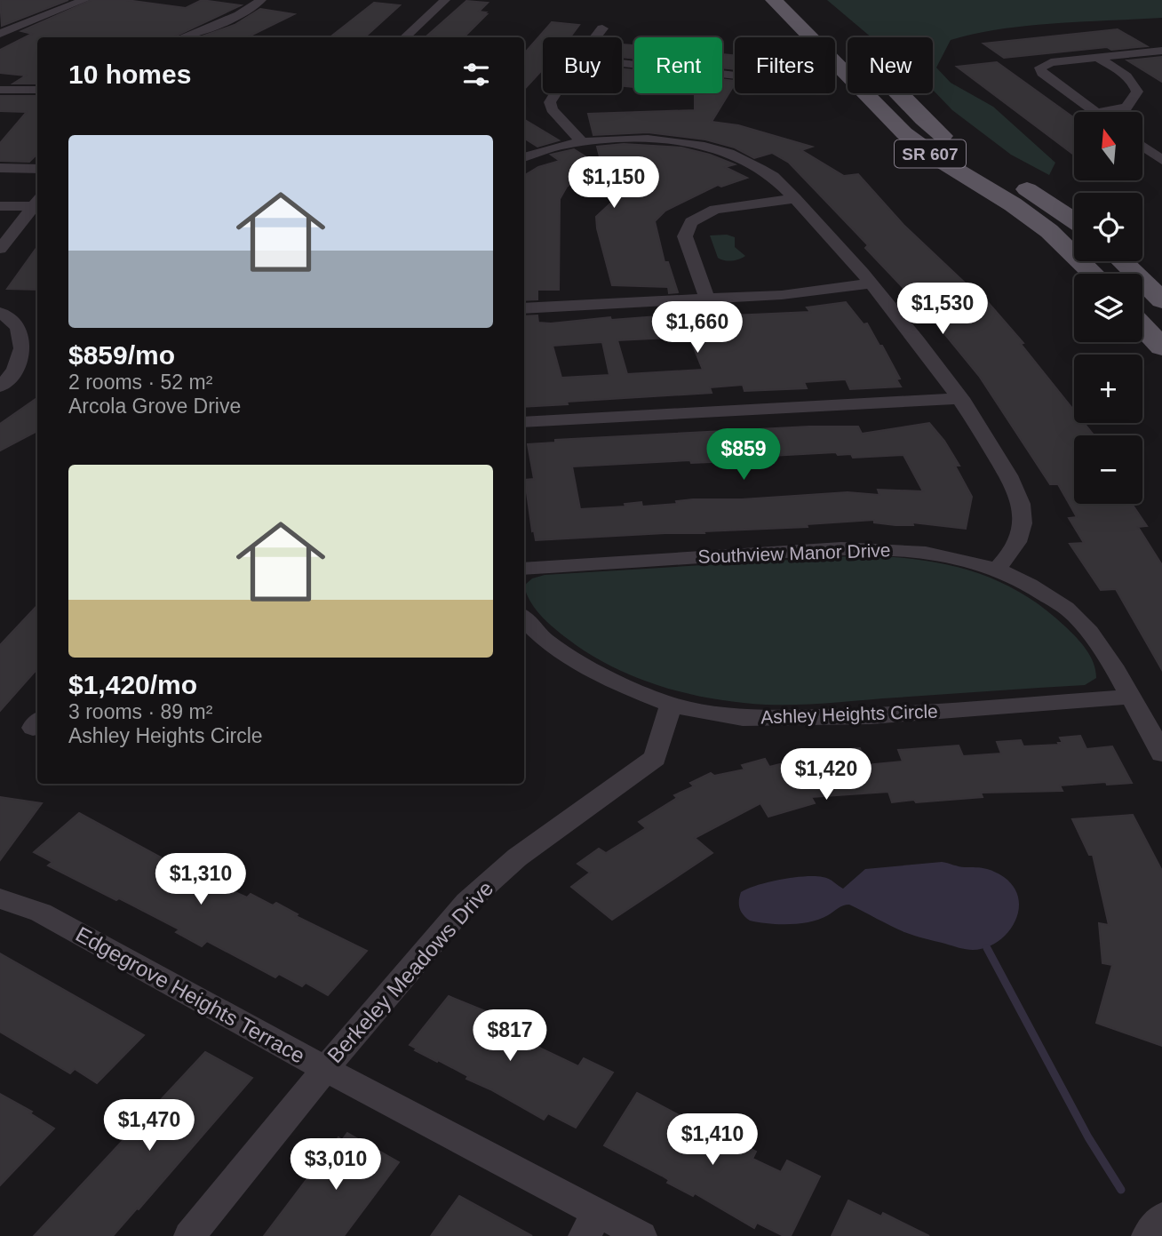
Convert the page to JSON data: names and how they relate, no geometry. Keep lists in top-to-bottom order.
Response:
{
  "streets": {
    "main road": ["SR 607"],
    "street": [
      "Southview Manor Drive",
      "Ashley Heights Circle",
      "Berkeley Meadows Drive",
      "Edgegrove Heights Terrace"
    ]
  },
  "crossings": [
    ["Southview Manor Drive", "Ashley Heights Circle"],
    ["Ashley Heights Circle", "Berkeley Meadows Drive"],
    ["Berkeley Meadows Drive", "Edgegrove Heights Terrace"]
  ],
  "north": "top",
  "page": {
    "chip": [
      "Buy",
      "Rent",
      "Filters",
      "New"
    ],
    "heading": "10 homes",
    "map_buttons": ["+", "−"],
    "list": [
      {
        "name": "$859/mo",
        "note": "2 rooms · 52 m² · Arcola Grove Drive"
      },
      {
        "name": "$1,420/mo",
        "note": "3 rooms · 89 m² · Ashley Heights Circle"
      }
    ],
    "price": [
      "$1,150",
      "$1,530",
      "$1,660",
      "$859",
      "$1,420",
      "$1,310",
      "$817",
      "$1,470",
      "$1,410",
      "$3,010"
    ]
  }
}
